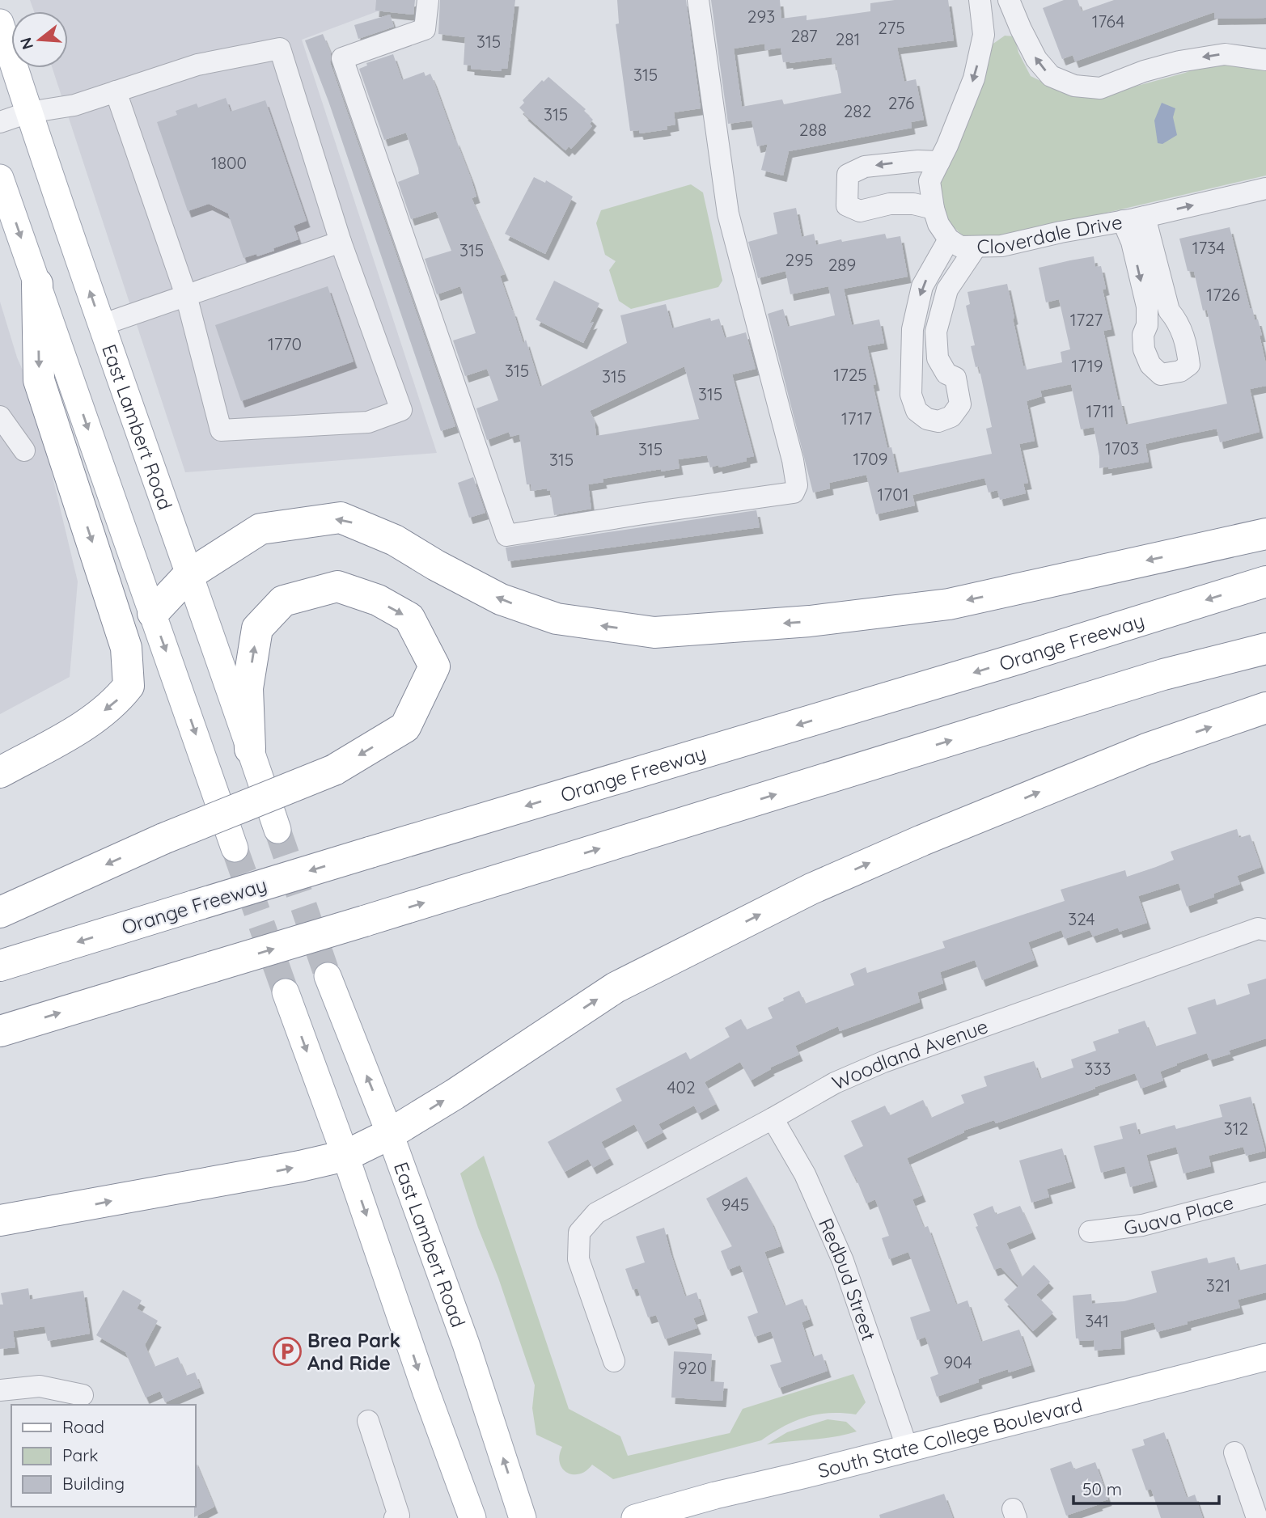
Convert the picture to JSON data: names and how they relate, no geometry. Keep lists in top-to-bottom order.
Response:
{
  "streets": {
    "highway": ["Orange Freeway"],
    "main road": ["East Lambert Road", "South State College Boulevard"],
    "street": [
      "Cloverdale Drive",
      "Woodland Avenue",
      "Guava Place",
      "Redbud Street"
    ]
  },
  "crossings": [
    ["Woodland Avenue", "Redbud Street"],
    ["Redbud Street", "South State College Boulevard"]
  ],
  "places": {
    "parking": ["Brea Park And Ride"]
  },
  "house_numbers": [
    "293",
    "1764",
    "275",
    "287",
    "281",
    "315",
    "315",
    "276",
    "282",
    "315",
    "288",
    "1800",
    "1734",
    "315",
    "295",
    "289",
    "1726",
    "1727",
    "1770",
    "1719",
    "315",
    "1725",
    "315",
    "315",
    "1711",
    "1717",
    "1703",
    "315",
    "1709",
    "315",
    "1701",
    "324",
    "333",
    "402",
    "312",
    "945",
    "321",
    "341",
    "904",
    "920"
  ],
  "legend": ["Road", "Park", "Building"],
  "scale_bar": "50 m",
  "north": "left"
}
